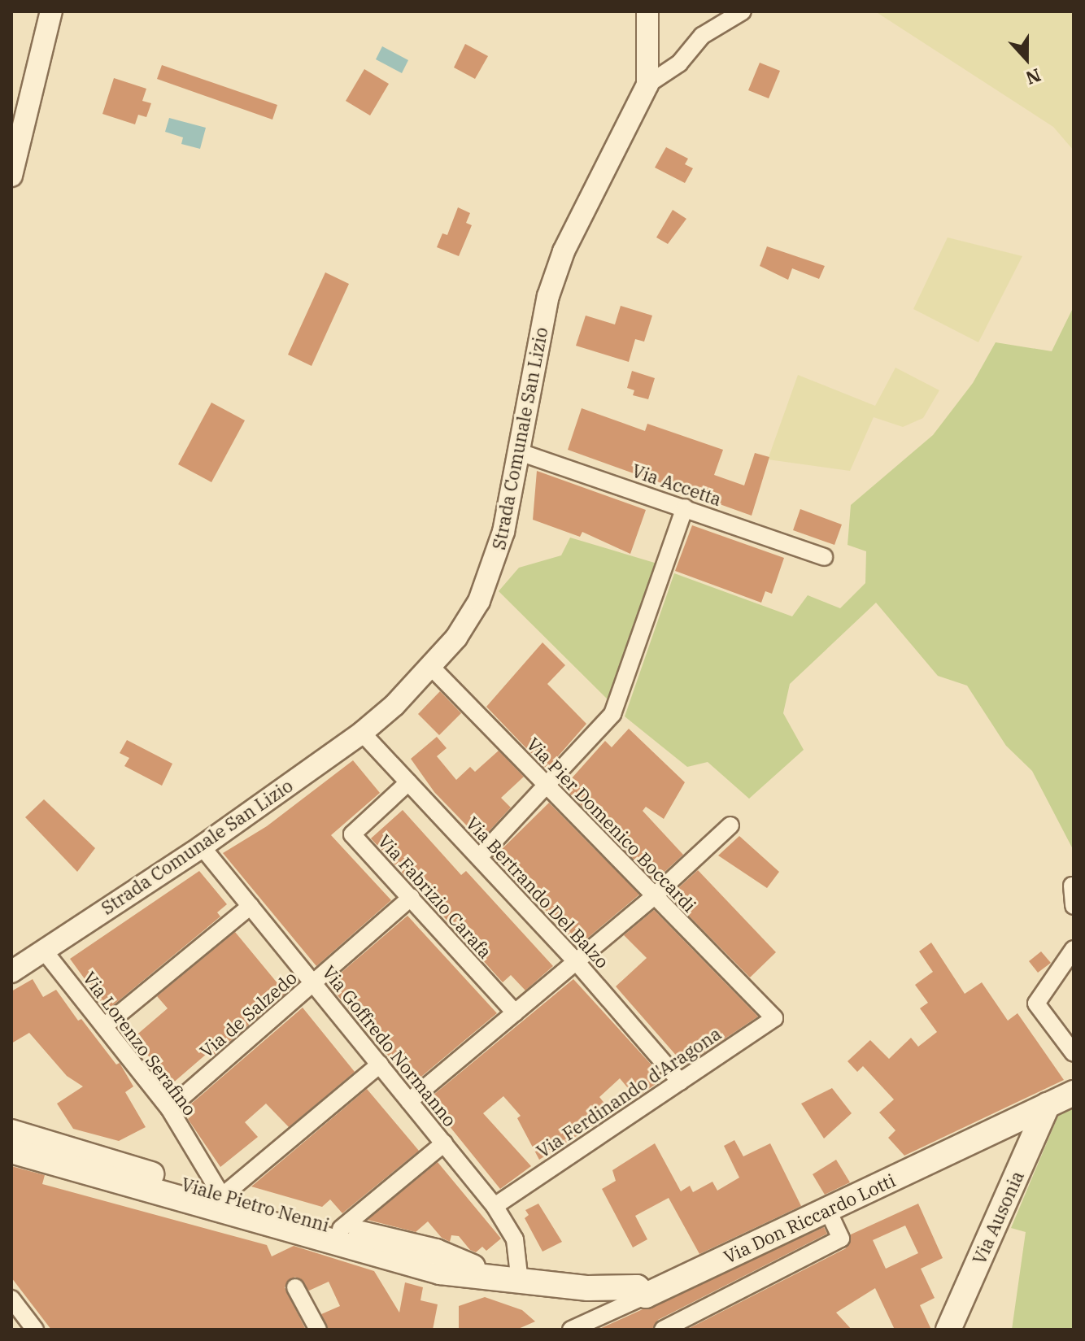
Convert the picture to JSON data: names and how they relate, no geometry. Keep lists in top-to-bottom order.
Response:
{
  "streets": {
    "main road": ["Viale Pietro Nenni", "Via Ausonia", "Via Don Riccardo Lotti"],
    "street": [
      "Strada Comunale San Lizio",
      "Via Accetta",
      "Via Pier Domenico Boccardi",
      "Via Bertrando Del Balzo",
      "Via Fabrizio Carafa",
      "Via de Salzedo",
      "Via Lorenzo Serafino",
      "Via Goffredo Normanno",
      "Via Ferdinando d'Aragona"
    ]
  },
  "crossings": [
    ["Strada Comunale San Lizio", "Via Accetta"],
    ["Strada Comunale San Lizio", "Via Pier Domenico Boccardi"],
    ["Strada Comunale San Lizio", "Via Bertrando Del Balzo"],
    ["Strada Comunale San Lizio", "Via Lorenzo Serafino"],
    ["Strada Comunale San Lizio", "Via Goffredo Normanno"],
    ["Via Pier Domenico Boccardi", "Via Ferdinando d'Aragona"],
    ["Via Bertrando Del Balzo", "Via Fabrizio Carafa"],
    ["Via Bertrando Del Balzo", "Via Ferdinando d'Aragona"],
    ["Via Fabrizio Carafa", "Via de Salzedo"],
    ["Via de Salzedo", "Via Lorenzo Serafino"],
    ["Via de Salzedo", "Via Goffredo Normanno"],
    ["Via Lorenzo Serafino", "Viale Pietro Nenni"],
    ["Via Goffredo Normanno", "Via Ferdinando d'Aragona"],
    ["Via Goffredo Normanno", "Viale Pietro Nenni"],
    ["Viale Pietro Nenni", "Via Don Riccardo Lotti"],
    ["Via Ausonia", "Via Don Riccardo Lotti"]
  ],
  "north": "bottom"
}
